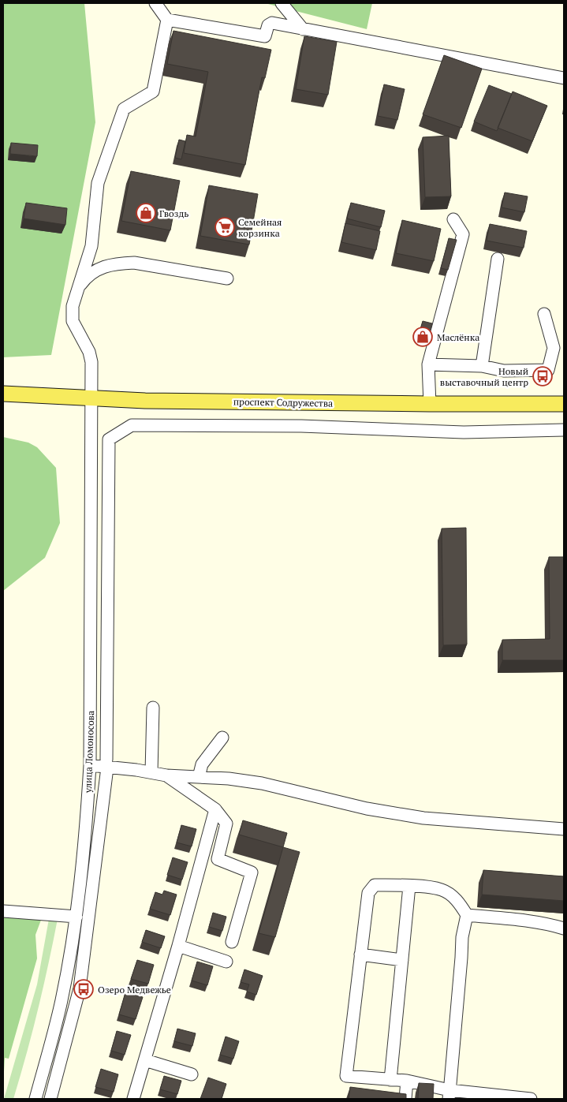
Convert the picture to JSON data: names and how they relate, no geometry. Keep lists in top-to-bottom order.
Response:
{
  "streets": {
    "main road": ["проспект Содружества"],
    "street": ["улица Ломоносова"]
  },
  "crossings": [
    ["проспект Содружества", "улица Ломоносова"]
  ],
  "places": {
    "shop": ["Гвоздь", "Маслёнка"],
    "supermarket": ["Семейная корзинка"],
    "bus stop": ["Новый выставочный центр", "Озеро Медвежье"]
  }
}
